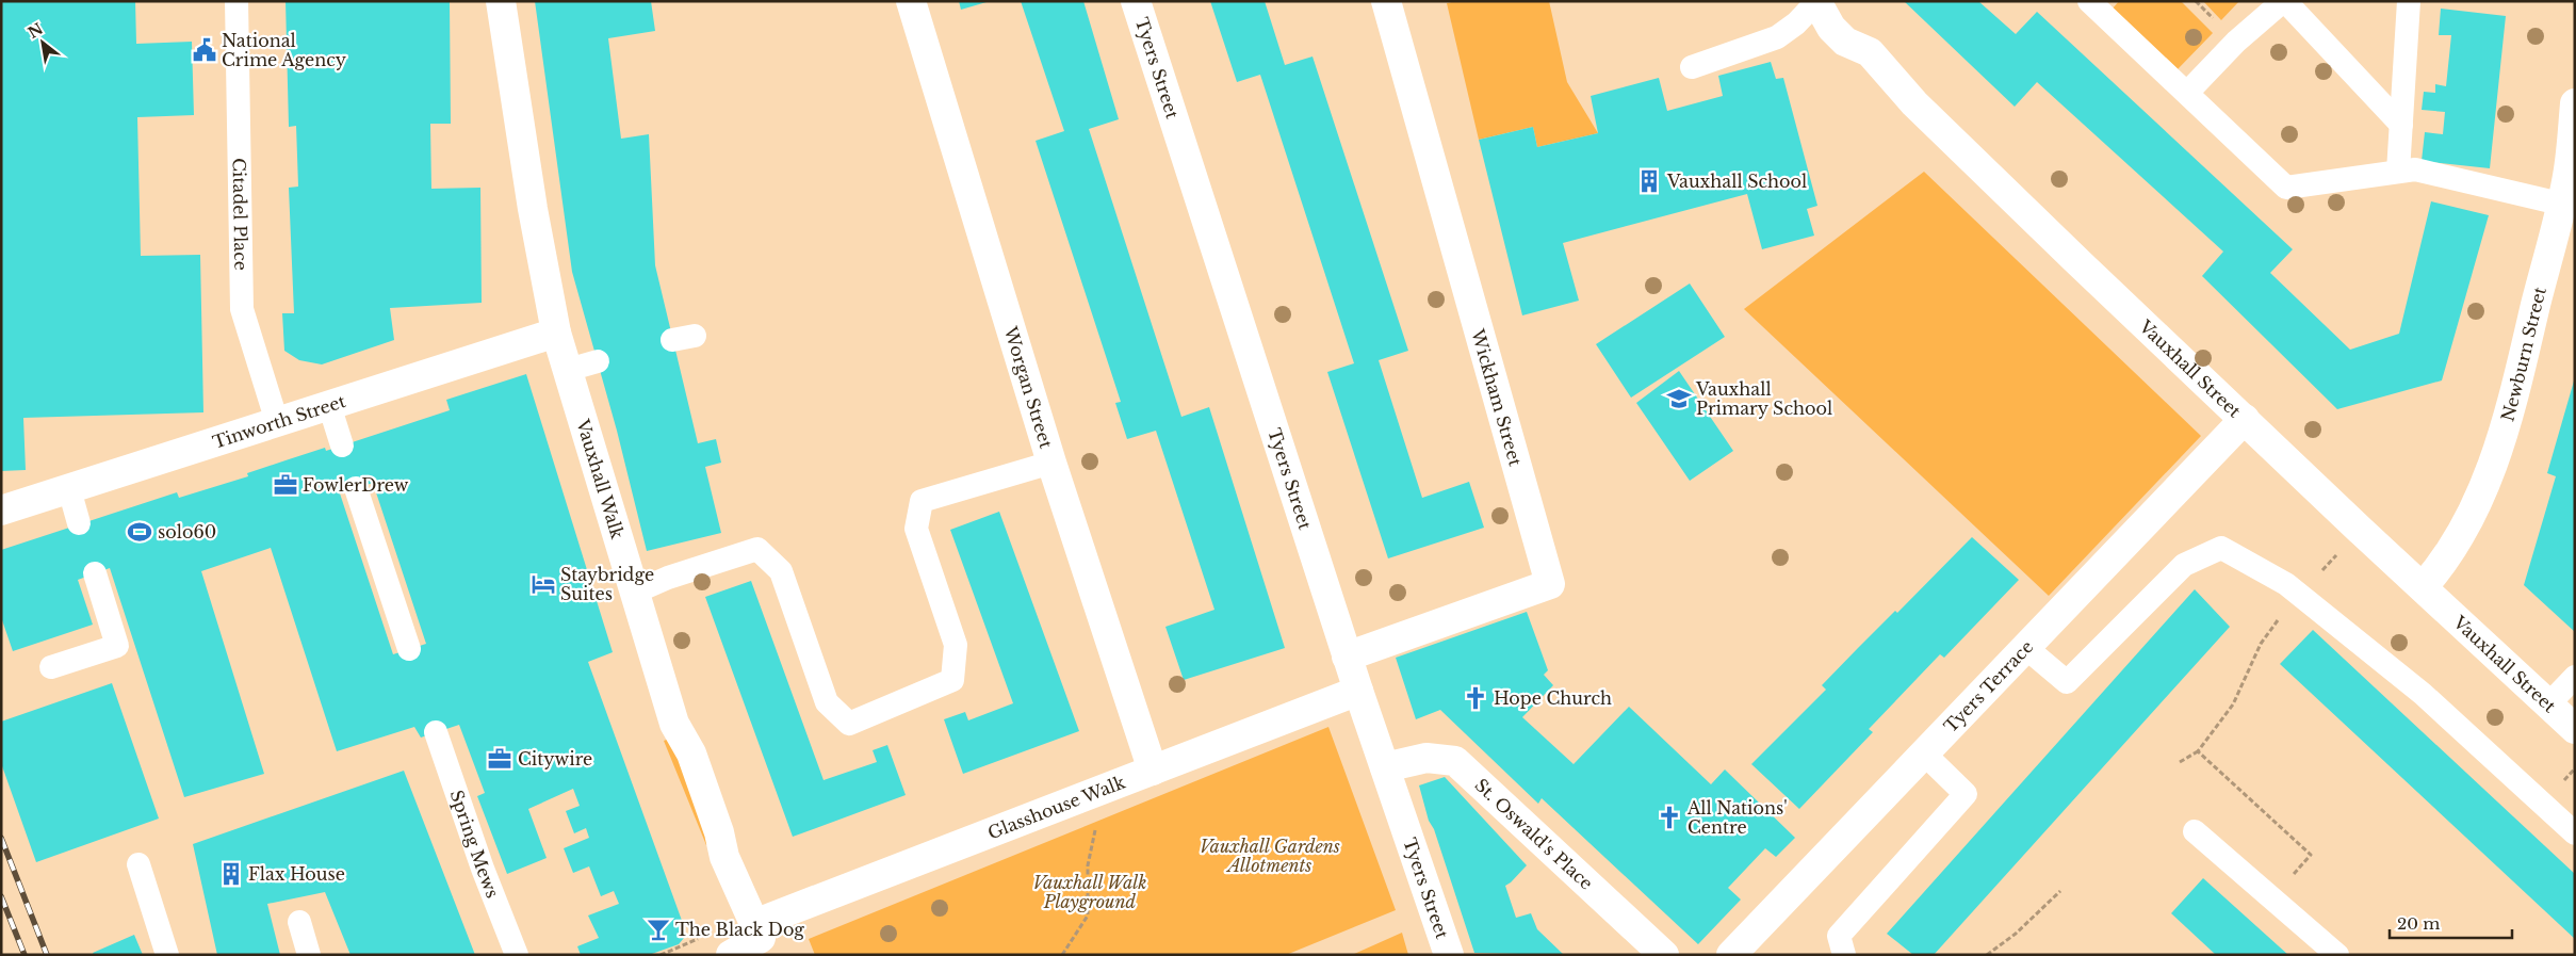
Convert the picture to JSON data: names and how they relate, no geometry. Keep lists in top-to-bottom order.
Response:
{
  "streets": {
    "street": [
      "Tyers Street",
      "Newburn Street",
      "Vauxhall Street",
      "Worgan Street",
      "Wickham Street",
      "Tinworth Street",
      "Vauxhall Walk",
      "Tyers Terrace",
      "Glasshouse Walk",
      "St. Oswald's Place"
    ],
    "lane": ["Citadel Place", "Spring Mews"]
  },
  "crossings": [
    ["Tyers Street", "Wickham Street"],
    ["Tyers Street", "Glasshouse Walk"],
    ["Tyers Street", "St. Oswald's Place"],
    ["Citadel Place", "Tinworth Street"],
    ["Newburn Street", "Vauxhall Street"],
    ["Vauxhall Street", "Tyers Terrace"],
    ["Worgan Street", "Glasshouse Walk"],
    ["Tinworth Street", "Vauxhall Walk"],
    ["Vauxhall Walk", "Glasshouse Walk"]
  ],
  "parks": ["Vauxhall Gardens Allotments", "Vauxhall Walk Playground"],
  "places": {
    "public building": ["National Crime Agency"],
    "building": ["Vauxhall School", "Flax House"],
    "school or university": ["Vauxhall Primary School"],
    "office": ["FowlerDrew", "Citywire"],
    "sports": ["solo60"],
    "hotel": ["Staybridge Suites"],
    "church": ["Hope Church", "All Nations' Centre"],
    "bar": ["The Black Dog"]
  },
  "scale_bar": "20 m",
  "north": "top left"
}
